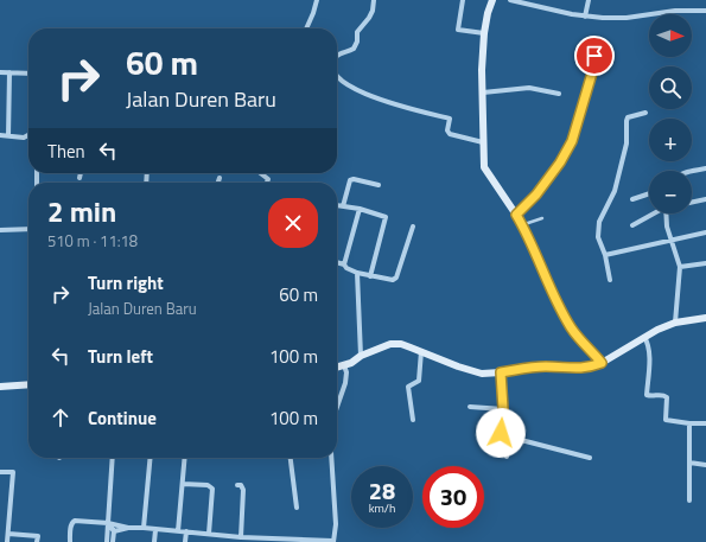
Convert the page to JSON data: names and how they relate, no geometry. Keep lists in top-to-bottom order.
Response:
{
  "north": "right",
  "page": {
    "map_buttons": ["+", "−"],
    "turn": ["60 m", "Jalan Duren Baru"],
    "then": "Then",
    "heading": ["2 min", "510 m · 11:18"],
    "list": [
      {
        "name": "Turn right",
        "note": "Jalan Duren Baru",
        "value": "60 m"
      },
      {
        "name": "Turn left",
        "value": "100 m"
      },
      {
        "name": "Continue",
        "value": "100 m"
      }
    ],
    "speed": "28 km/h",
    "limit": "30"
  }
}
